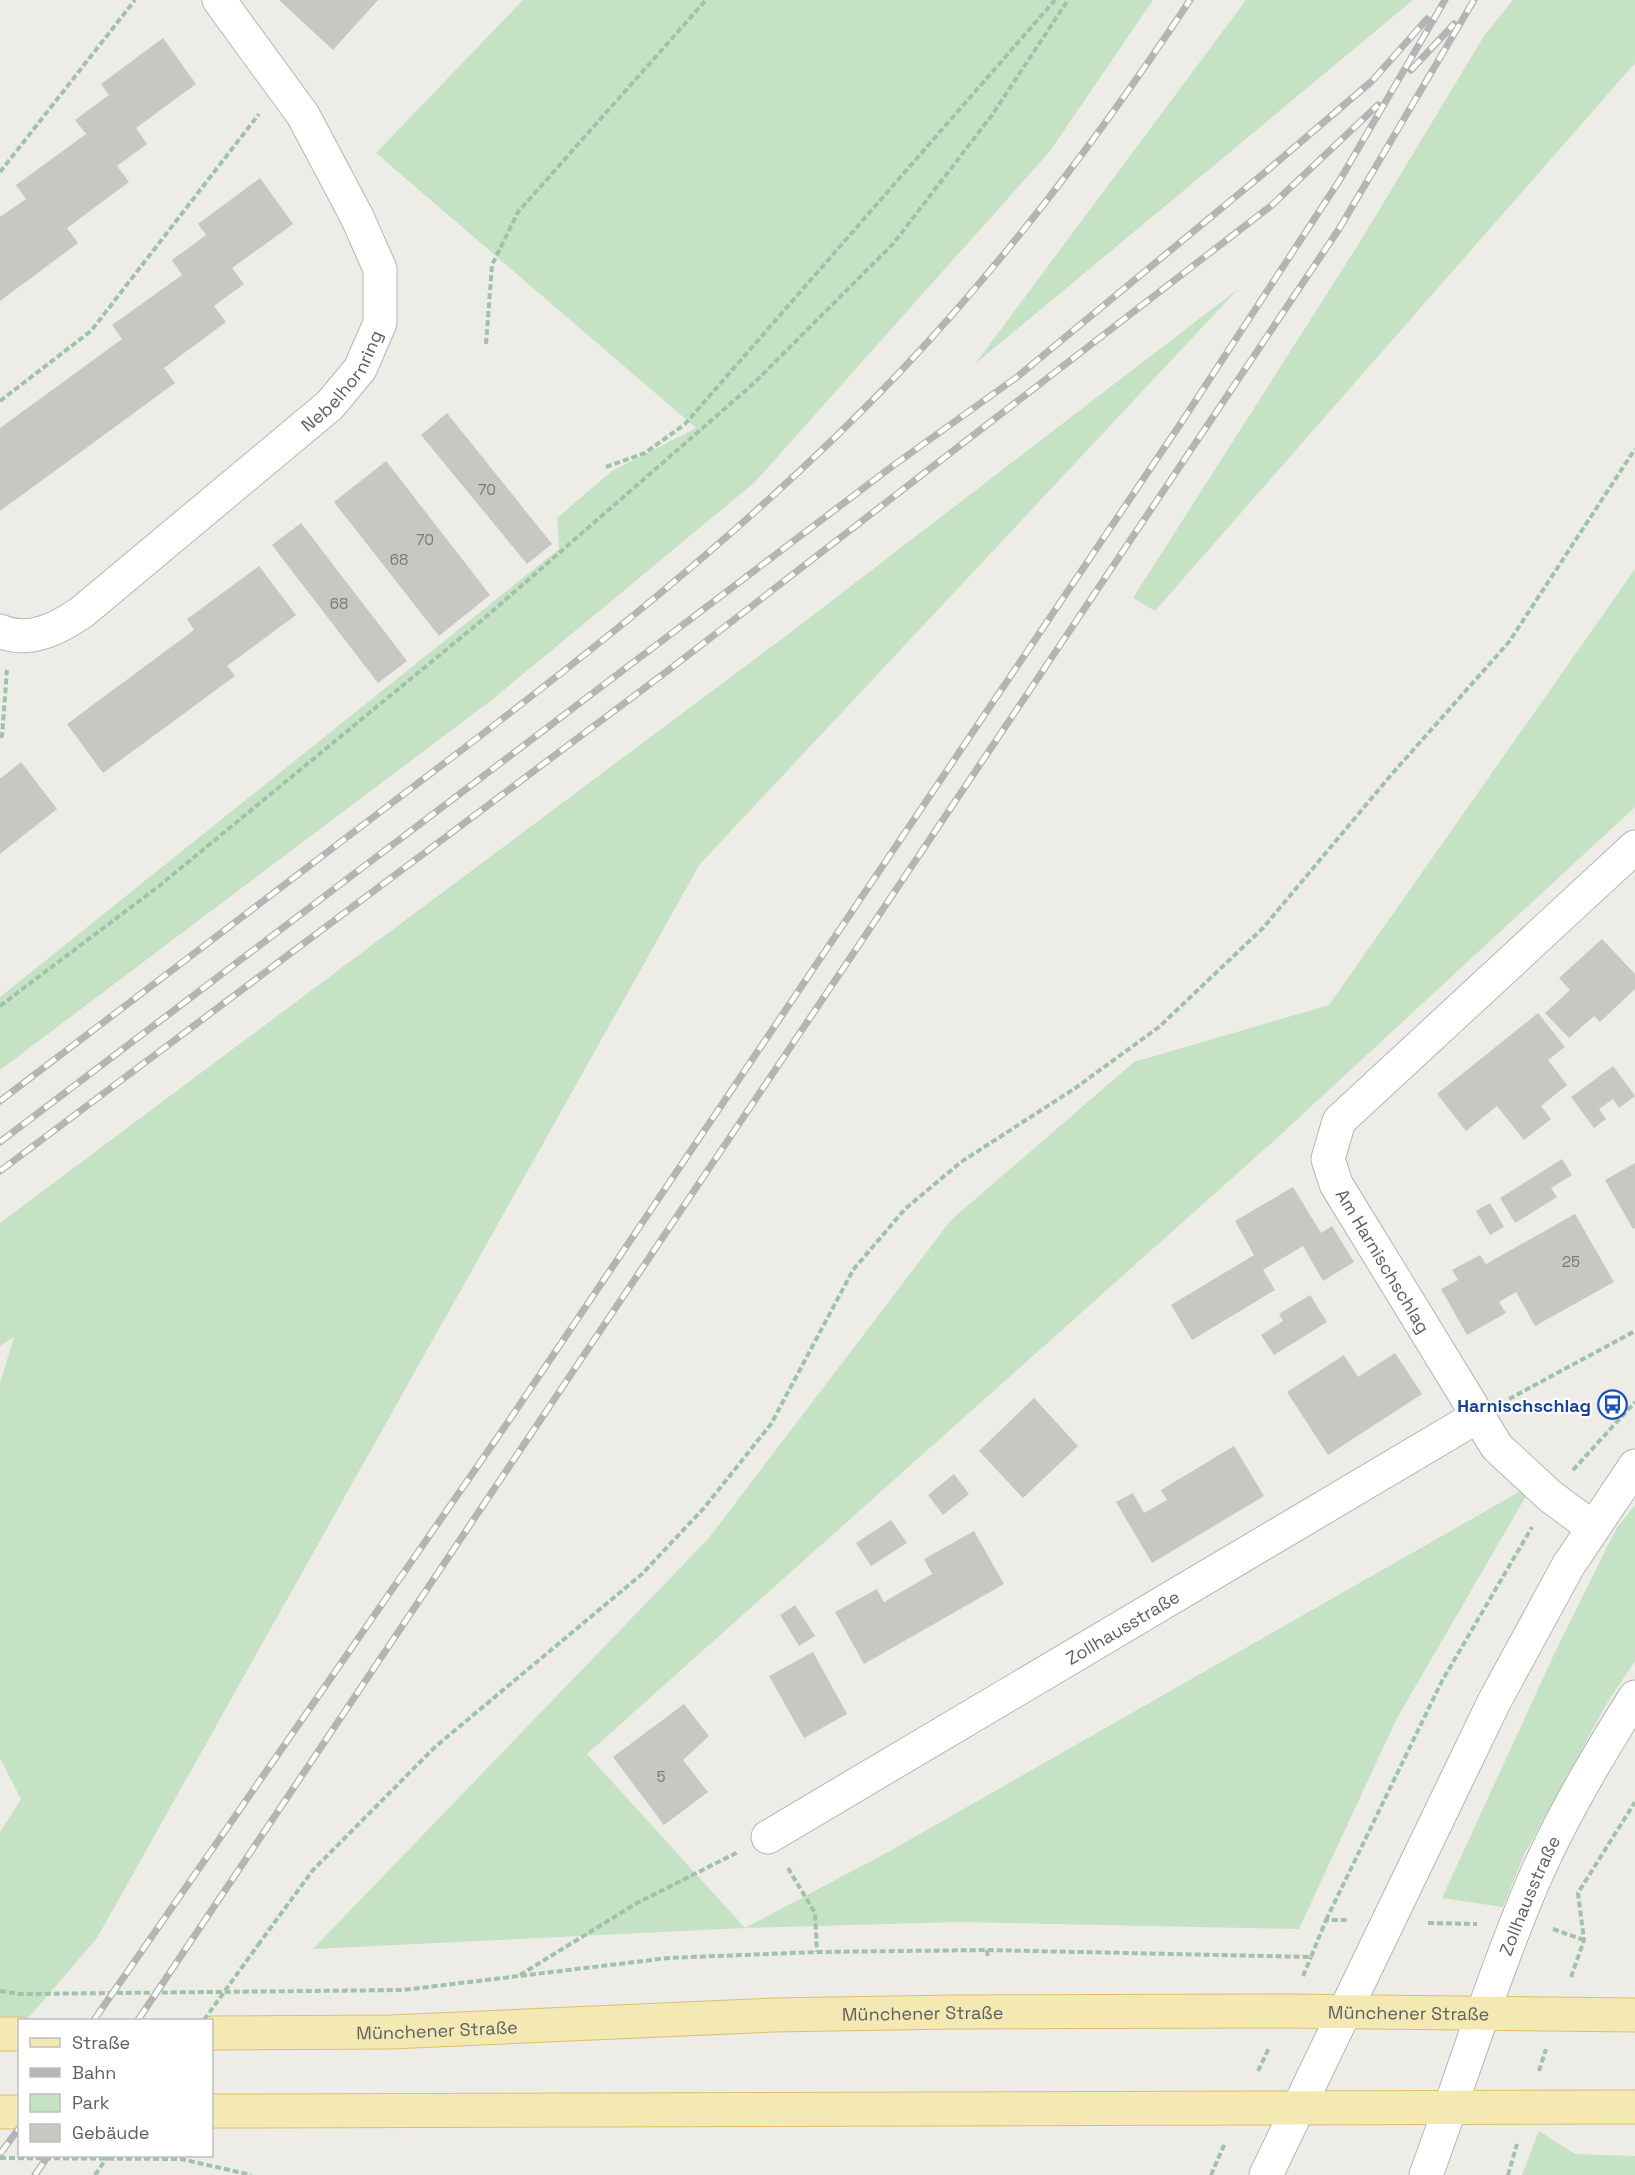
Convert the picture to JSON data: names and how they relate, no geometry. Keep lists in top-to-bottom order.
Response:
{
  "streets": {
    "main road": ["Münchener Straße"],
    "street": ["Nebelhornring", "Am Harnischschlag", "Zollhausstraße"]
  },
  "crossings": [
    ["Am Harnischschlag", "Zollhausstraße"],
    ["Zollhausstraße", "Münchener Straße"]
  ],
  "places": {
    "bus stop": ["Harnischschlag"]
  },
  "house_numbers": [
    "70",
    "70",
    "68",
    "68",
    "25",
    "5"
  ],
  "legend": [
    "Straße",
    "Bahn",
    "Park",
    "Gebäude"
  ]
}
